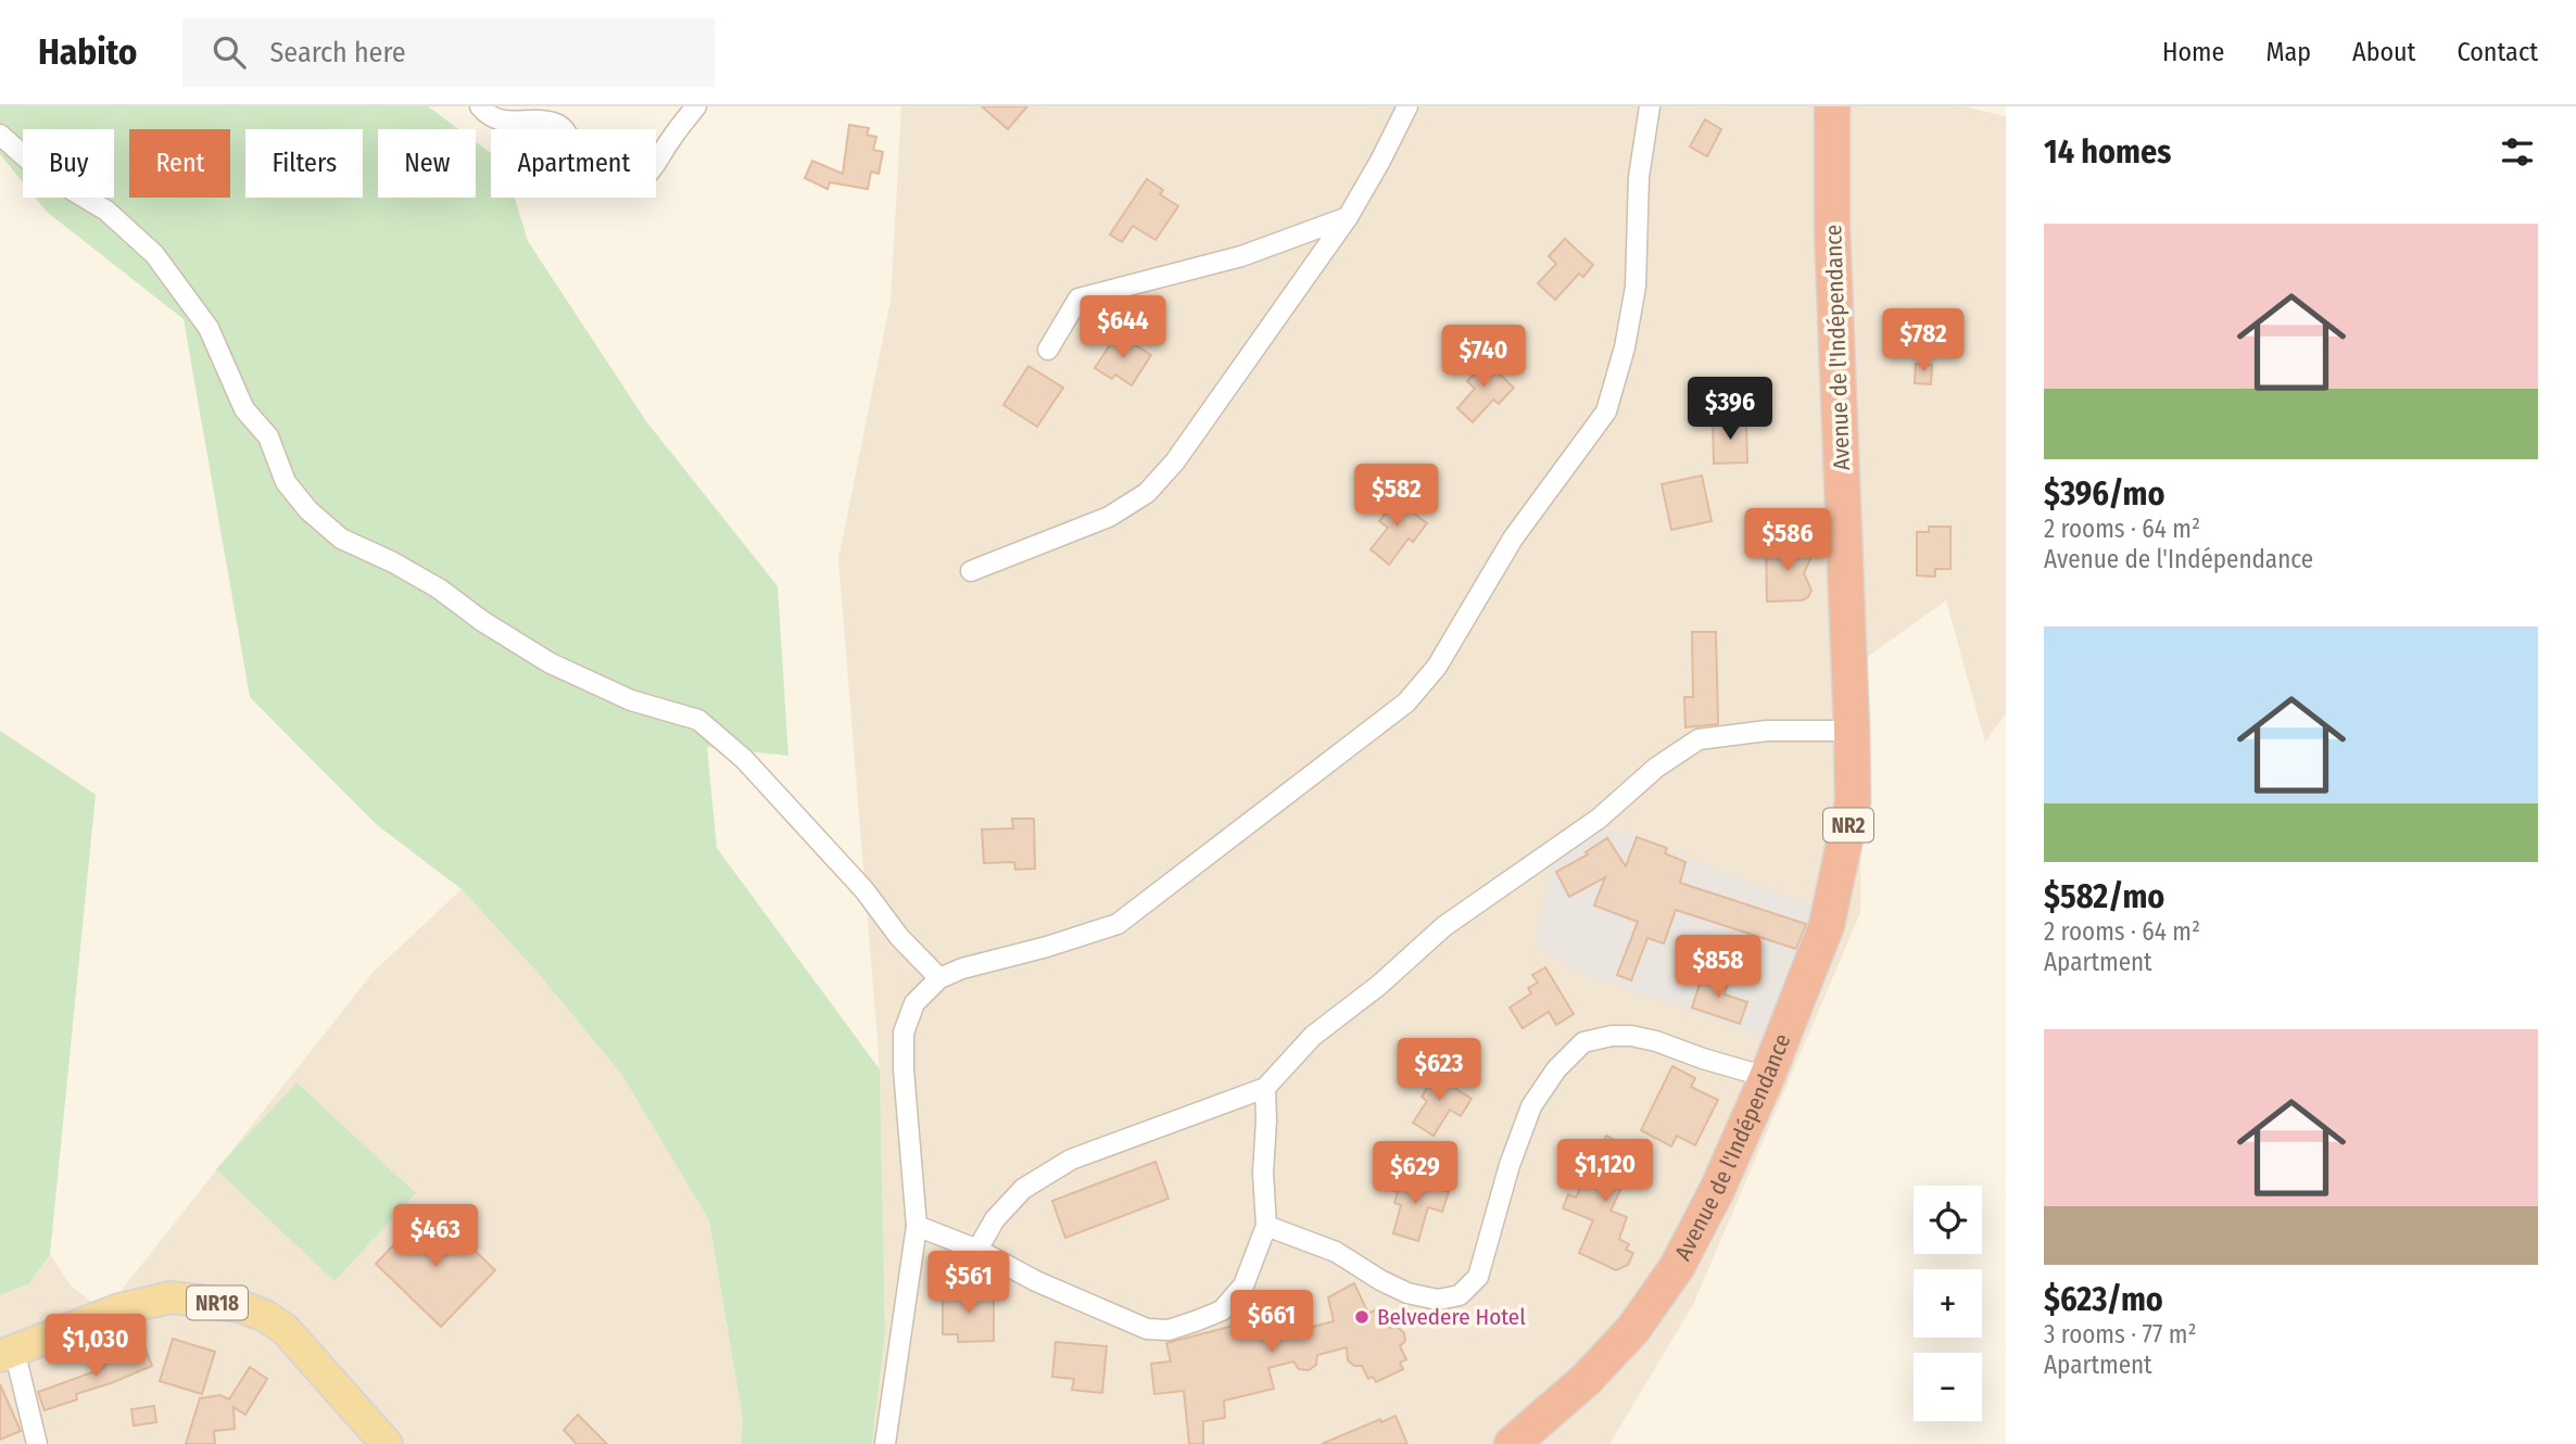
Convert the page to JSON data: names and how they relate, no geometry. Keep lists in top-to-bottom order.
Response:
{
  "streets": {
    "highway": ["Avenue de l'Indépendance", "NR2"],
    "main road": ["NR18"]
  },
  "places": ["Belvedere Hotel"],
  "page": {
    "header": "Habito",
    "search": "Search here",
    "nav": [
      "Home",
      "Map",
      "About",
      "Contact"
    ],
    "heading": "14 homes",
    "chip": [
      "Buy",
      "Rent",
      "Filters",
      "New",
      "Apartment"
    ],
    "list": [
      {
        "name": "$396/mo",
        "note": "2 rooms · 64 m² · Avenue de l'Indépendance"
      },
      {
        "name": "$582/mo",
        "note": "2 rooms · 64 m² · Apartment"
      },
      {
        "name": "$623/mo",
        "note": "3 rooms · 77 m² · Apartment"
      }
    ],
    "price": [
      "$644",
      "$782",
      "$740",
      "$396",
      "$582",
      "$586",
      "$858",
      "$623",
      "$1,120",
      "$629",
      "$463",
      "$561",
      "$661",
      "$1,030"
    ],
    "map_buttons": ["+", "−"]
  }
}
